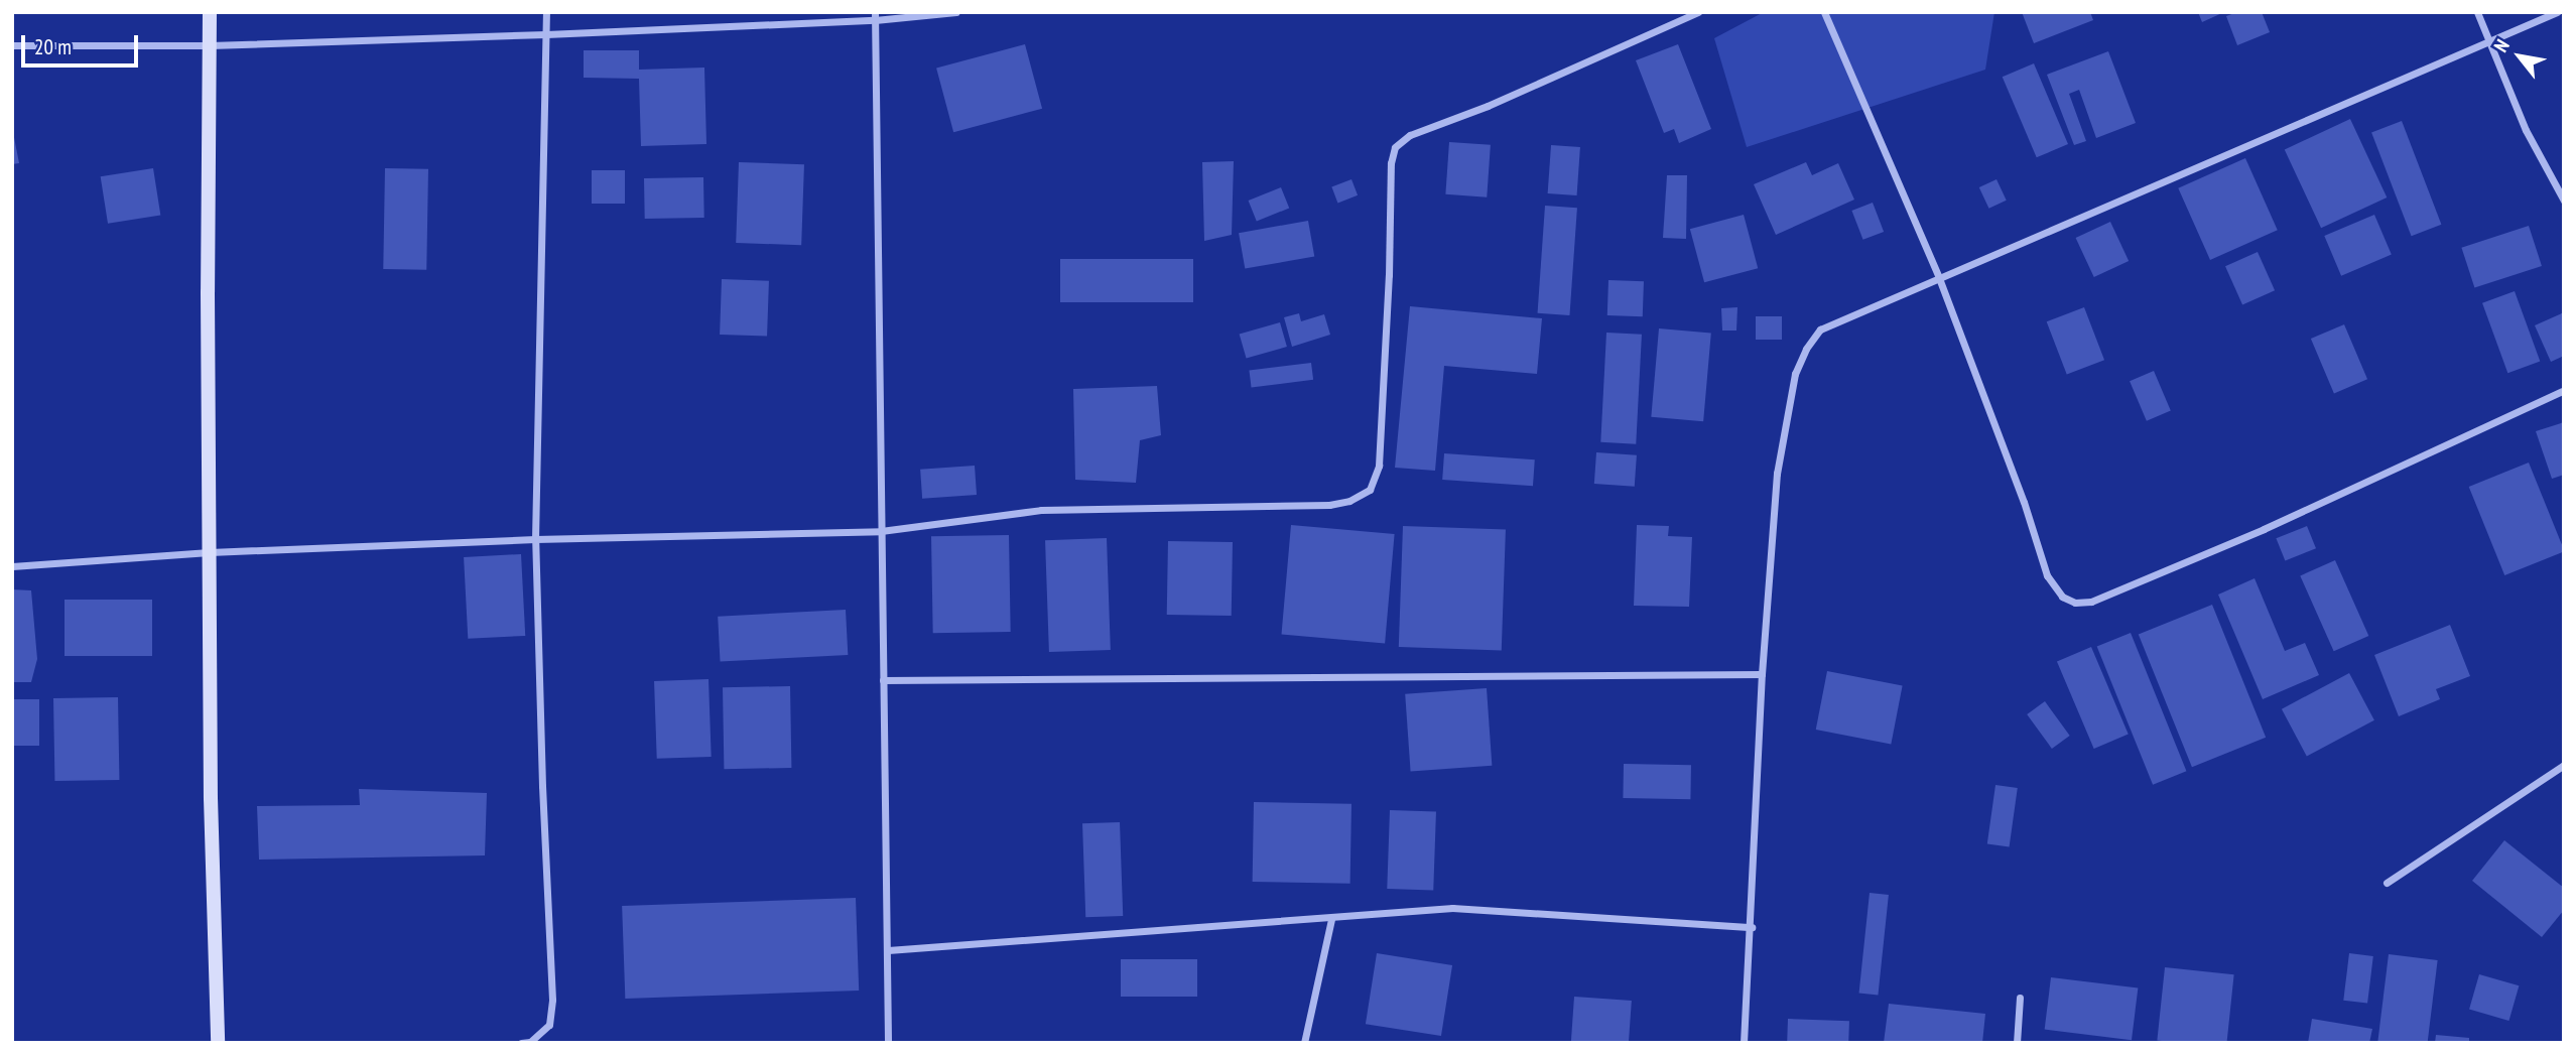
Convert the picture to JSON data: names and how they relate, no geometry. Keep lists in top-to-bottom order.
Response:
{
  "scale_bar": "20 m",
  "north": "top left"
}
